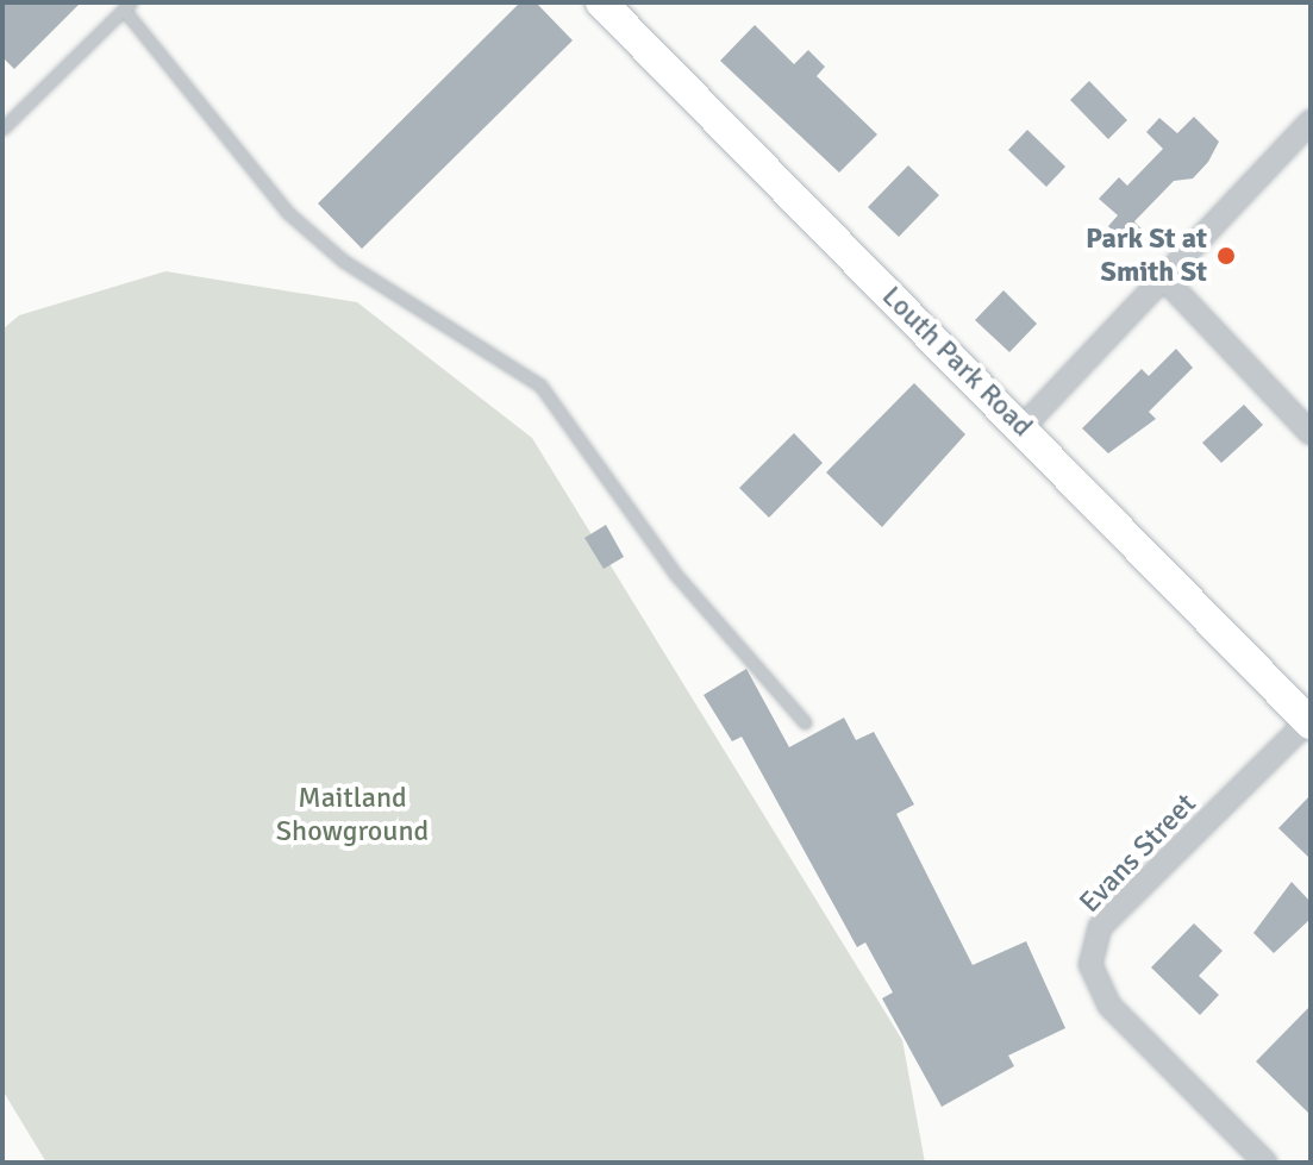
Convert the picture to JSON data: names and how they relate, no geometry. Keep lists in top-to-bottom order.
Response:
{
  "streets": {
    "street": ["Louth Park Road", "Evans Street"]
  },
  "crossings": [
    ["Louth Park Road", "Evans Street"]
  ],
  "parks": ["Maitland Showground"],
  "places": ["Park St at Smith St"]
}
